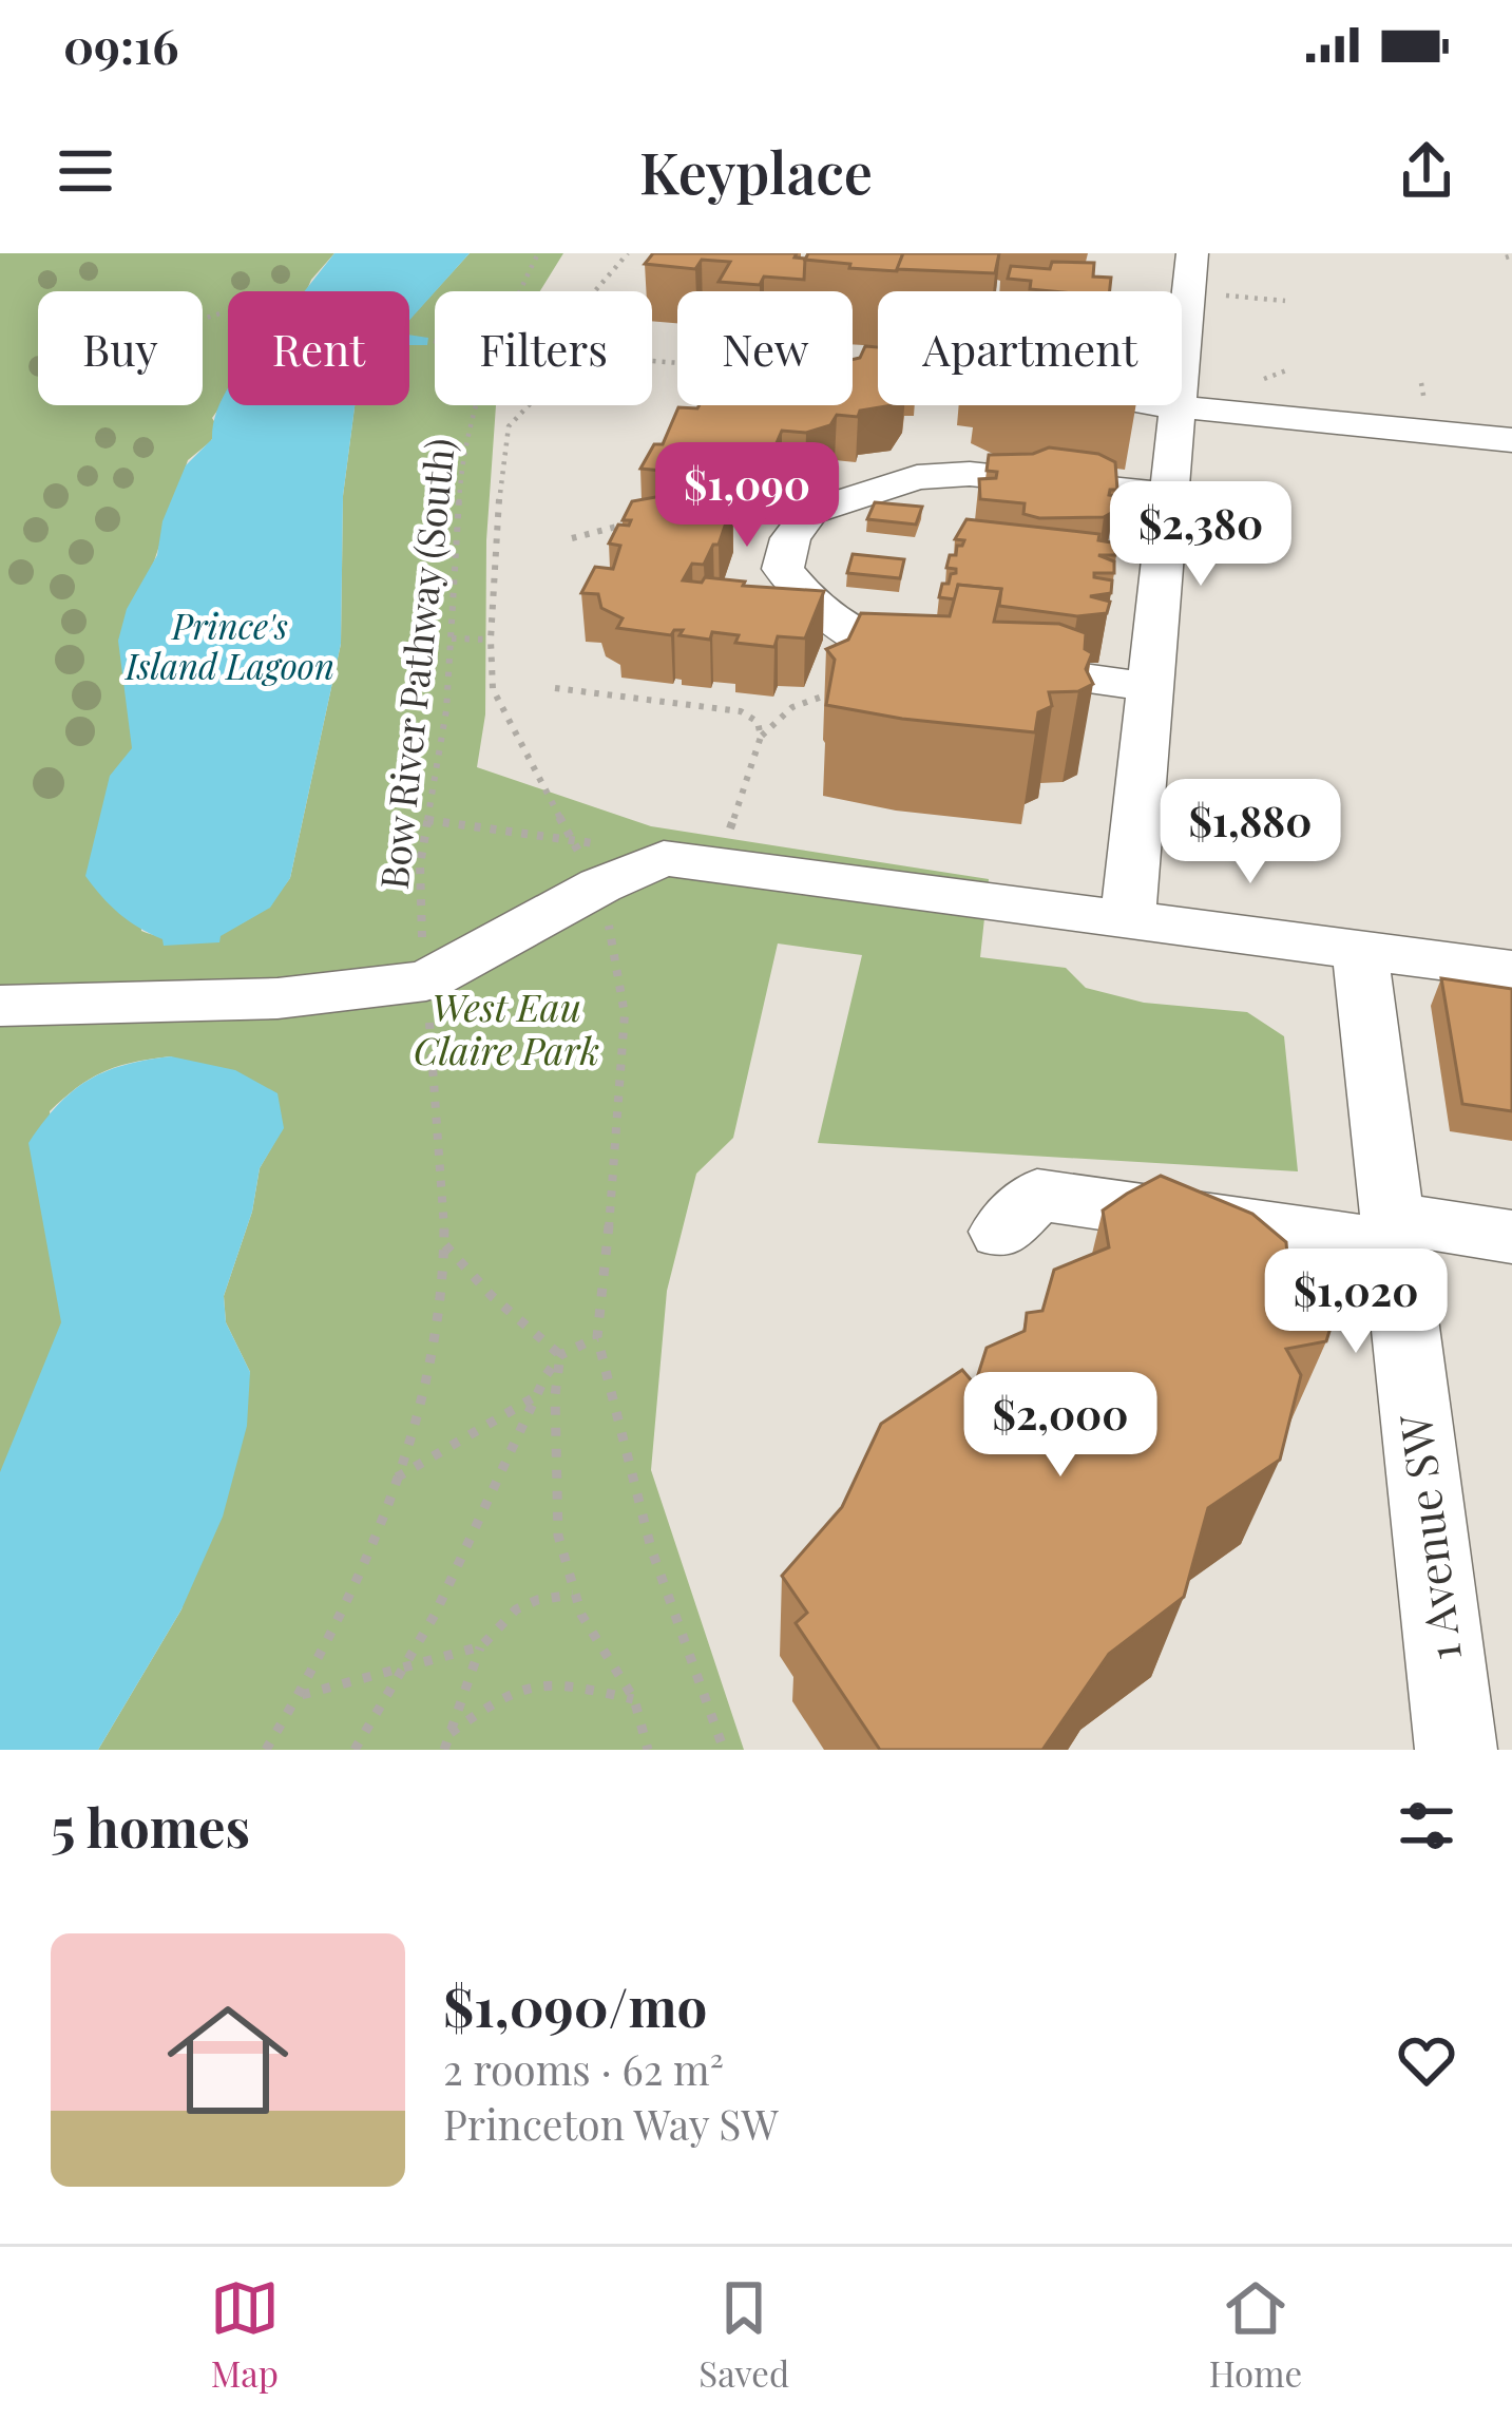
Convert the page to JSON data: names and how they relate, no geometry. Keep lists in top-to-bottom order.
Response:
{
  "streets": {
    "street": ["1 Avenue SW"],
    "path": ["Bow River Pathway (South)"]
  },
  "water": ["Prince's Island Lagoon"],
  "parks": ["West Eau Claire Park"],
  "page": {
    "status": "09:16",
    "header": "Keyplace",
    "chip": [
      "Buy",
      "Rent",
      "Filters",
      "New",
      "Apartment"
    ],
    "price": [
      "$1,090",
      "$2,380",
      "$1,880",
      "$1,020",
      "$2,000"
    ],
    "heading": "5 homes",
    "list": [
      {
        "name": "$1,090/mo",
        "note": "2 rooms · 62 m² · Princeton Way SW"
      }
    ],
    "tabs": ["Map", "Saved", "Home"]
  }
}
